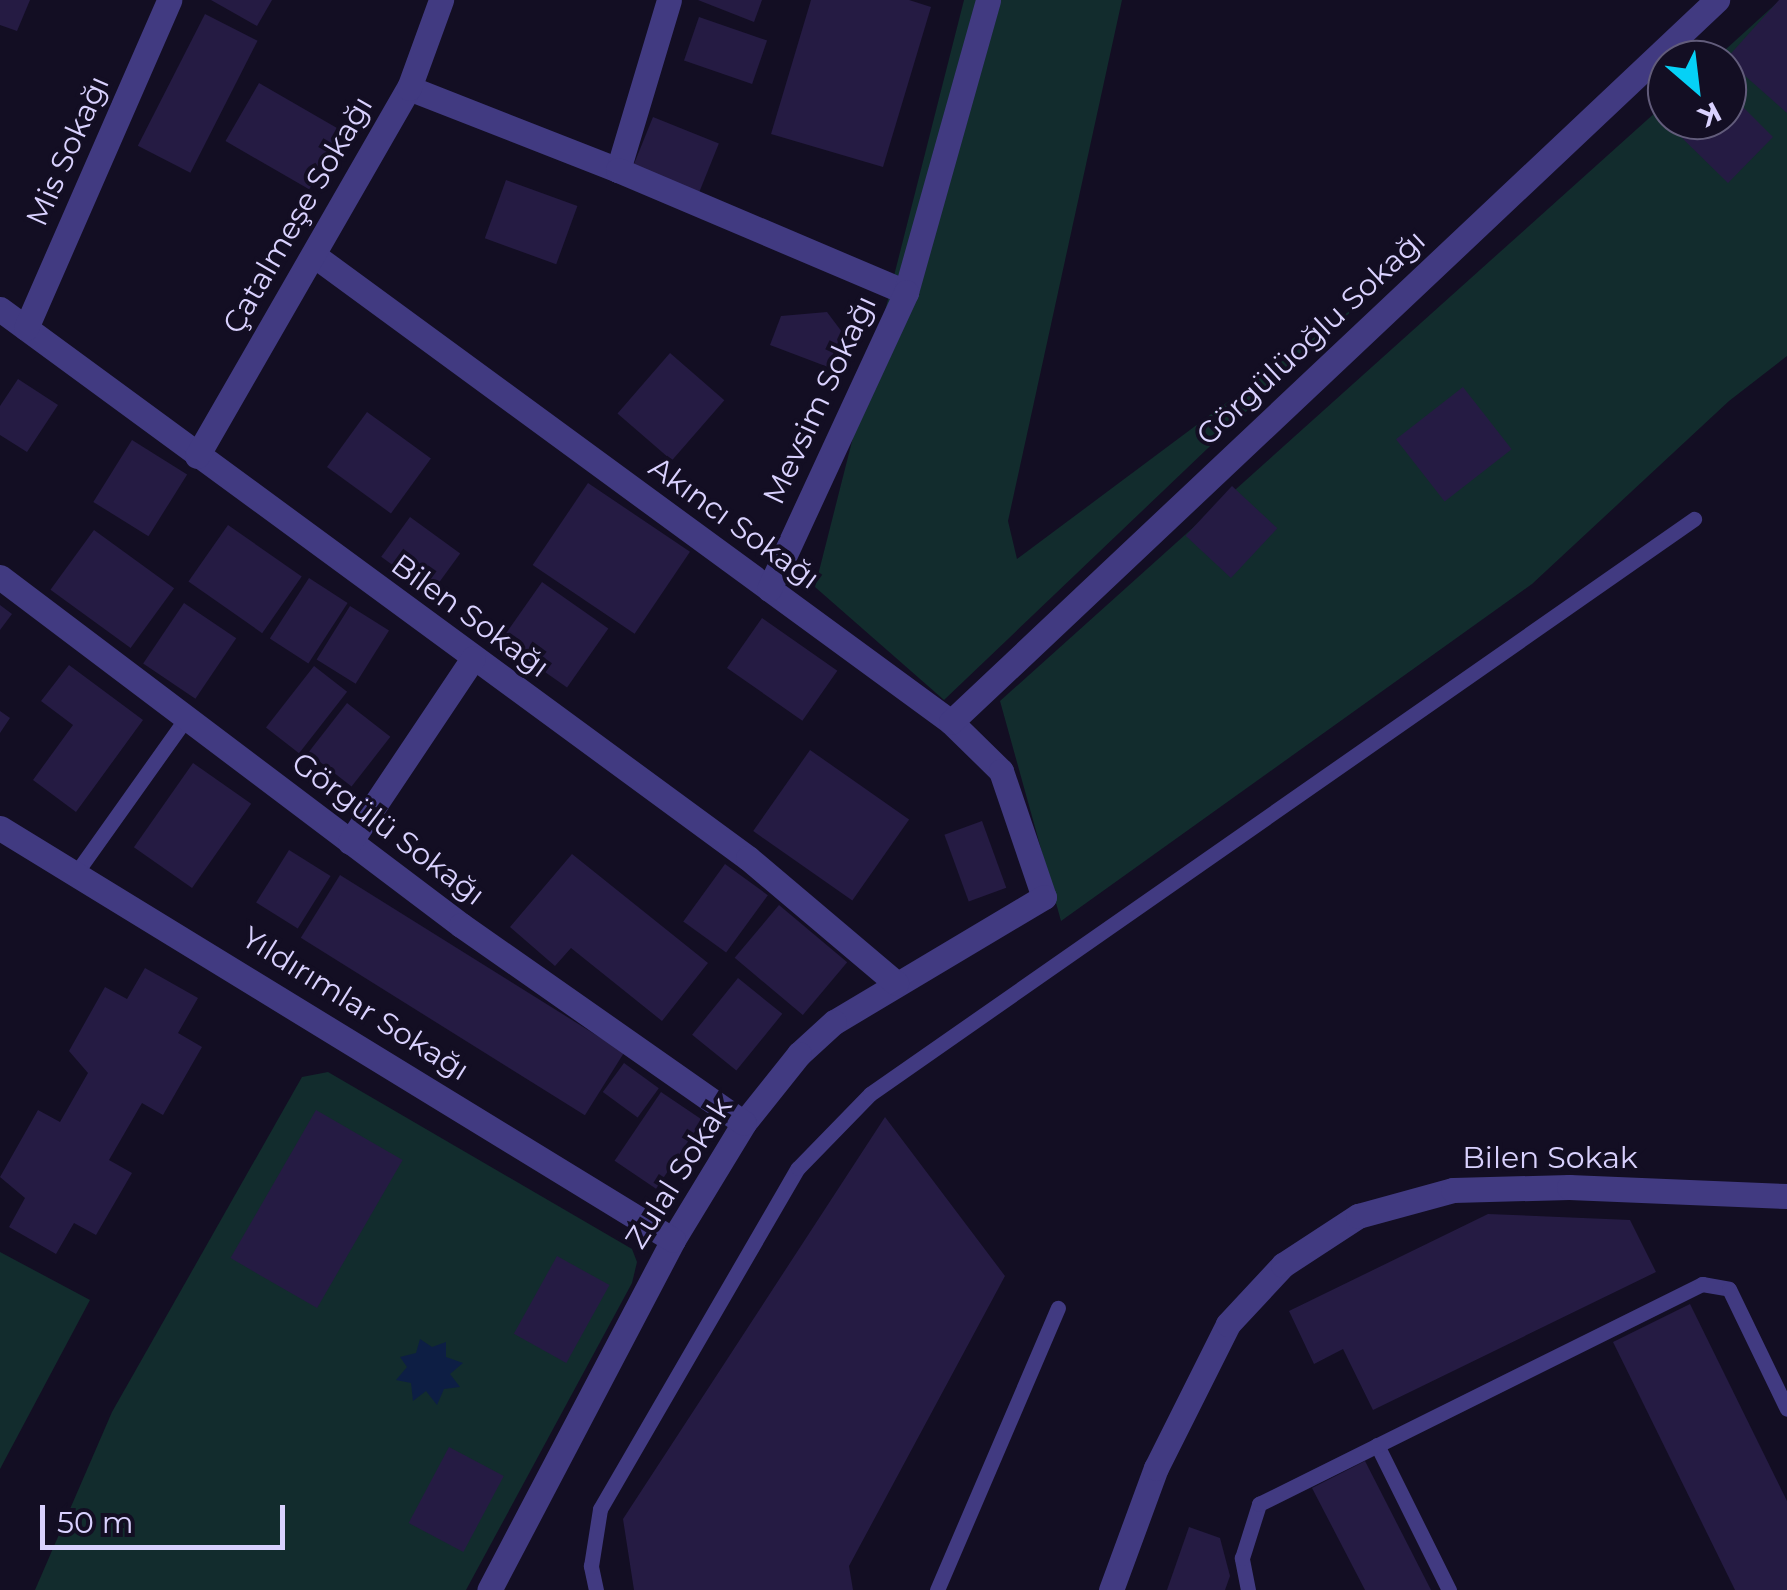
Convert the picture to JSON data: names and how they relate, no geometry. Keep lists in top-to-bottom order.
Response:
{
  "streets": {
    "street": [
      "Mis Sokağı",
      "Çatalmeşe Sokağı",
      "Görgülüoğlu Sokağı",
      "Mevsim Sokağı",
      "Akıncı Sokağı",
      "Bilen Sokağı",
      "Görgülü Sokağı",
      "Yıldırımlar Sokağı",
      "Bilen Sokak",
      "Zulal Sokak"
    ]
  },
  "crossings": [
    ["Mis Sokağı", "Bilen Sokağı"],
    ["Çatalmeşe Sokağı", "Akıncı Sokağı"],
    ["Çatalmeşe Sokağı", "Bilen Sokağı"],
    ["Görgülüoğlu Sokağı", "Akıncı Sokağı"],
    ["Mevsim Sokağı", "Akıncı Sokağı"],
    ["Akıncı Sokağı", "Zulal Sokak"],
    ["Bilen Sokağı", "Zulal Sokak"],
    ["Görgülü Sokağı", "Zulal Sokak"],
    ["Yıldırımlar Sokağı", "Zulal Sokak"]
  ],
  "scale_bar": "50 m",
  "north": "bottom right"
}
